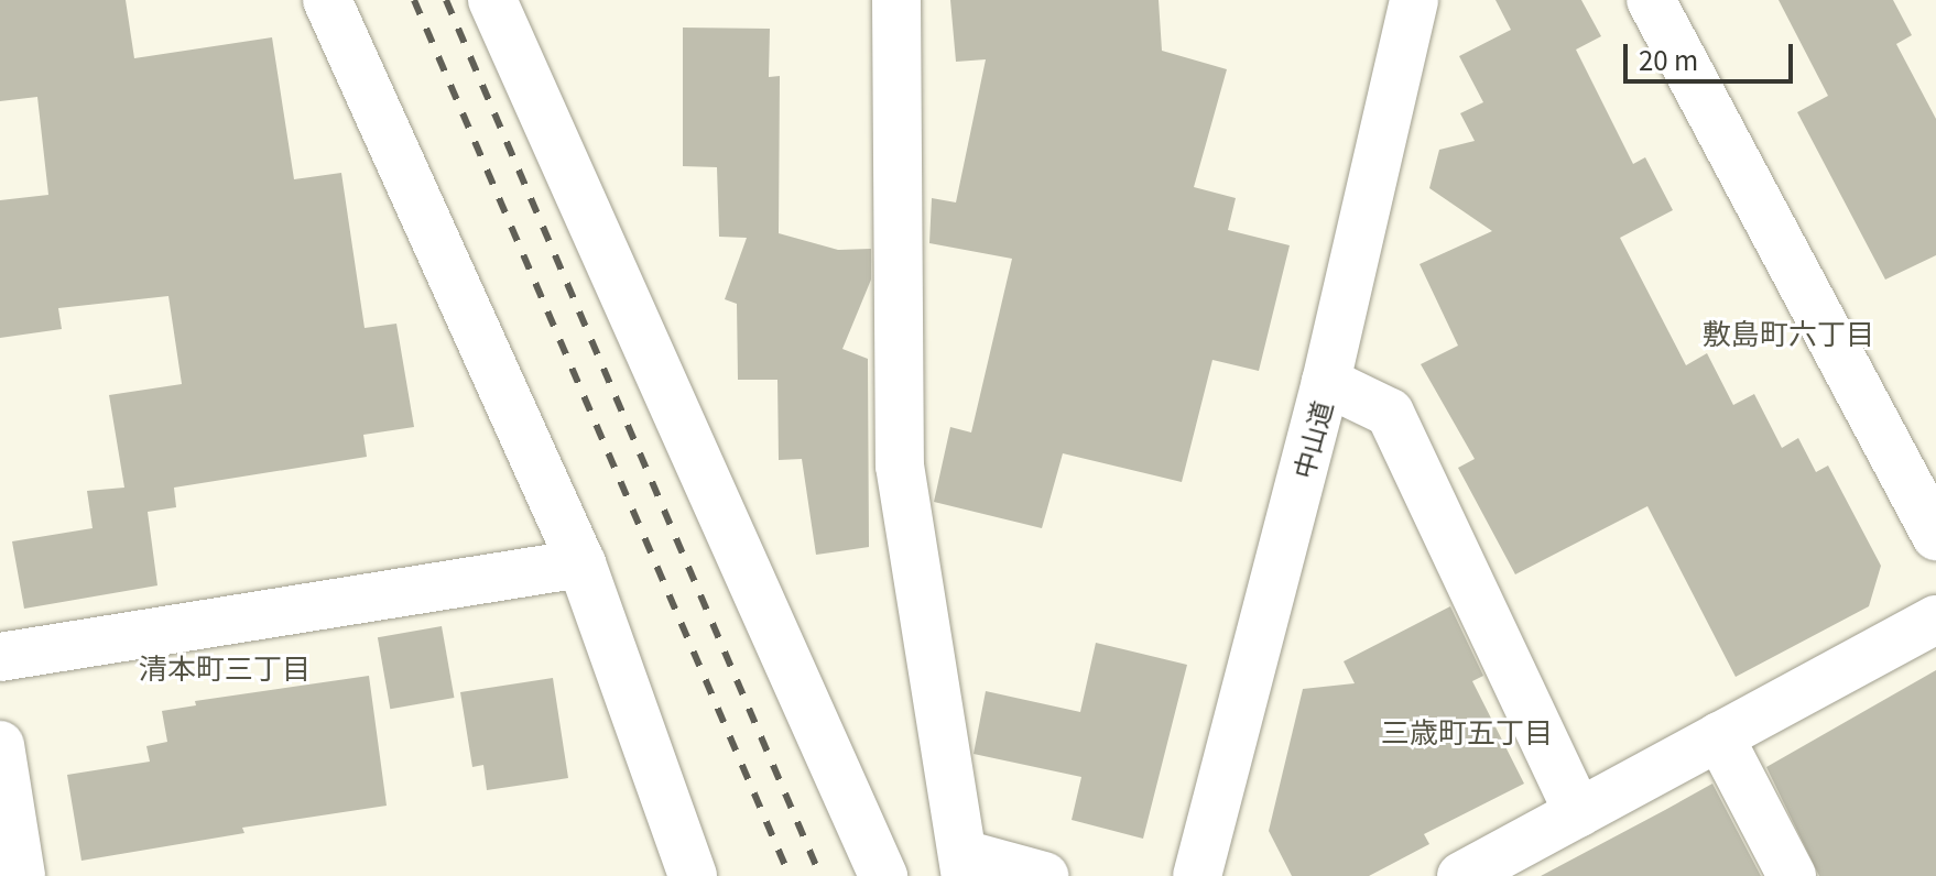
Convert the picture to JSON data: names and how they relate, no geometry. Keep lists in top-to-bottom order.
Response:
{
  "streets": {
    "street": ["中山道"]
  },
  "districts": ["敷島町六丁目", "清本町三丁目", "三歳町五丁目"],
  "scale_bar": "20 m"
}
